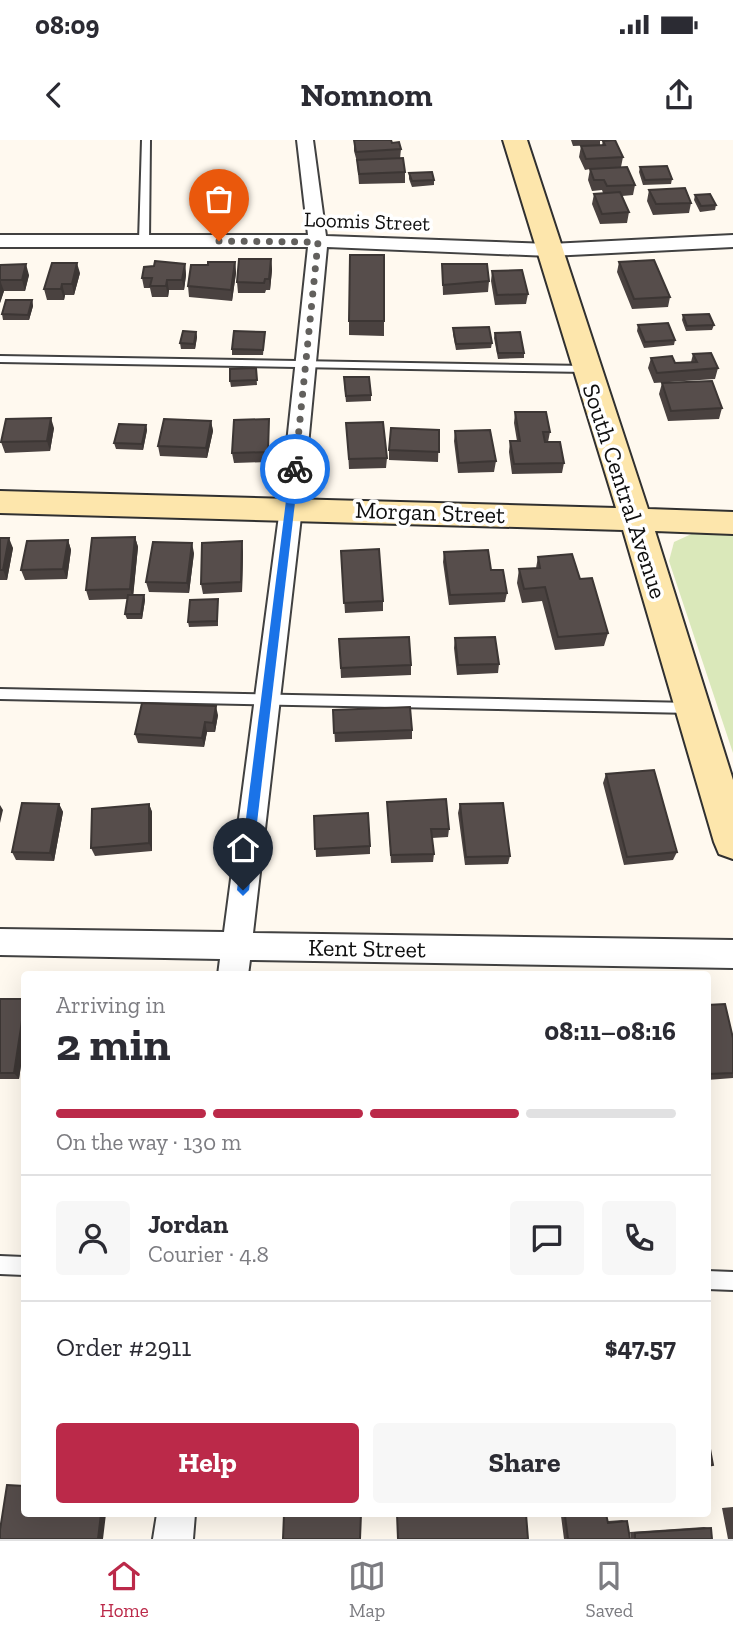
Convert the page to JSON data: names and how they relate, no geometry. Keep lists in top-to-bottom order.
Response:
{
  "streets": {
    "main road": ["South Central Avenue", "Morgan Street"],
    "street": ["Loomis Street", "Kent Street"]
  },
  "crossings": [
    ["Loomis Street", "South Central Avenue"],
    ["South Central Avenue", "Morgan Street"]
  ],
  "page": {
    "status": "08:09",
    "header": "Nomnom",
    "heading": ["2 min", "Arriving in", "08:11–08:16"],
    "panel": [
      "Jordan",
      "Courier · 4.8",
      "Order #2911",
      "$47.57"
    ],
    "bar": "On the way · 130 m",
    "buttons": ["Help", "Share"],
    "tabs": ["Home", "Map", "Saved"]
  }
}
